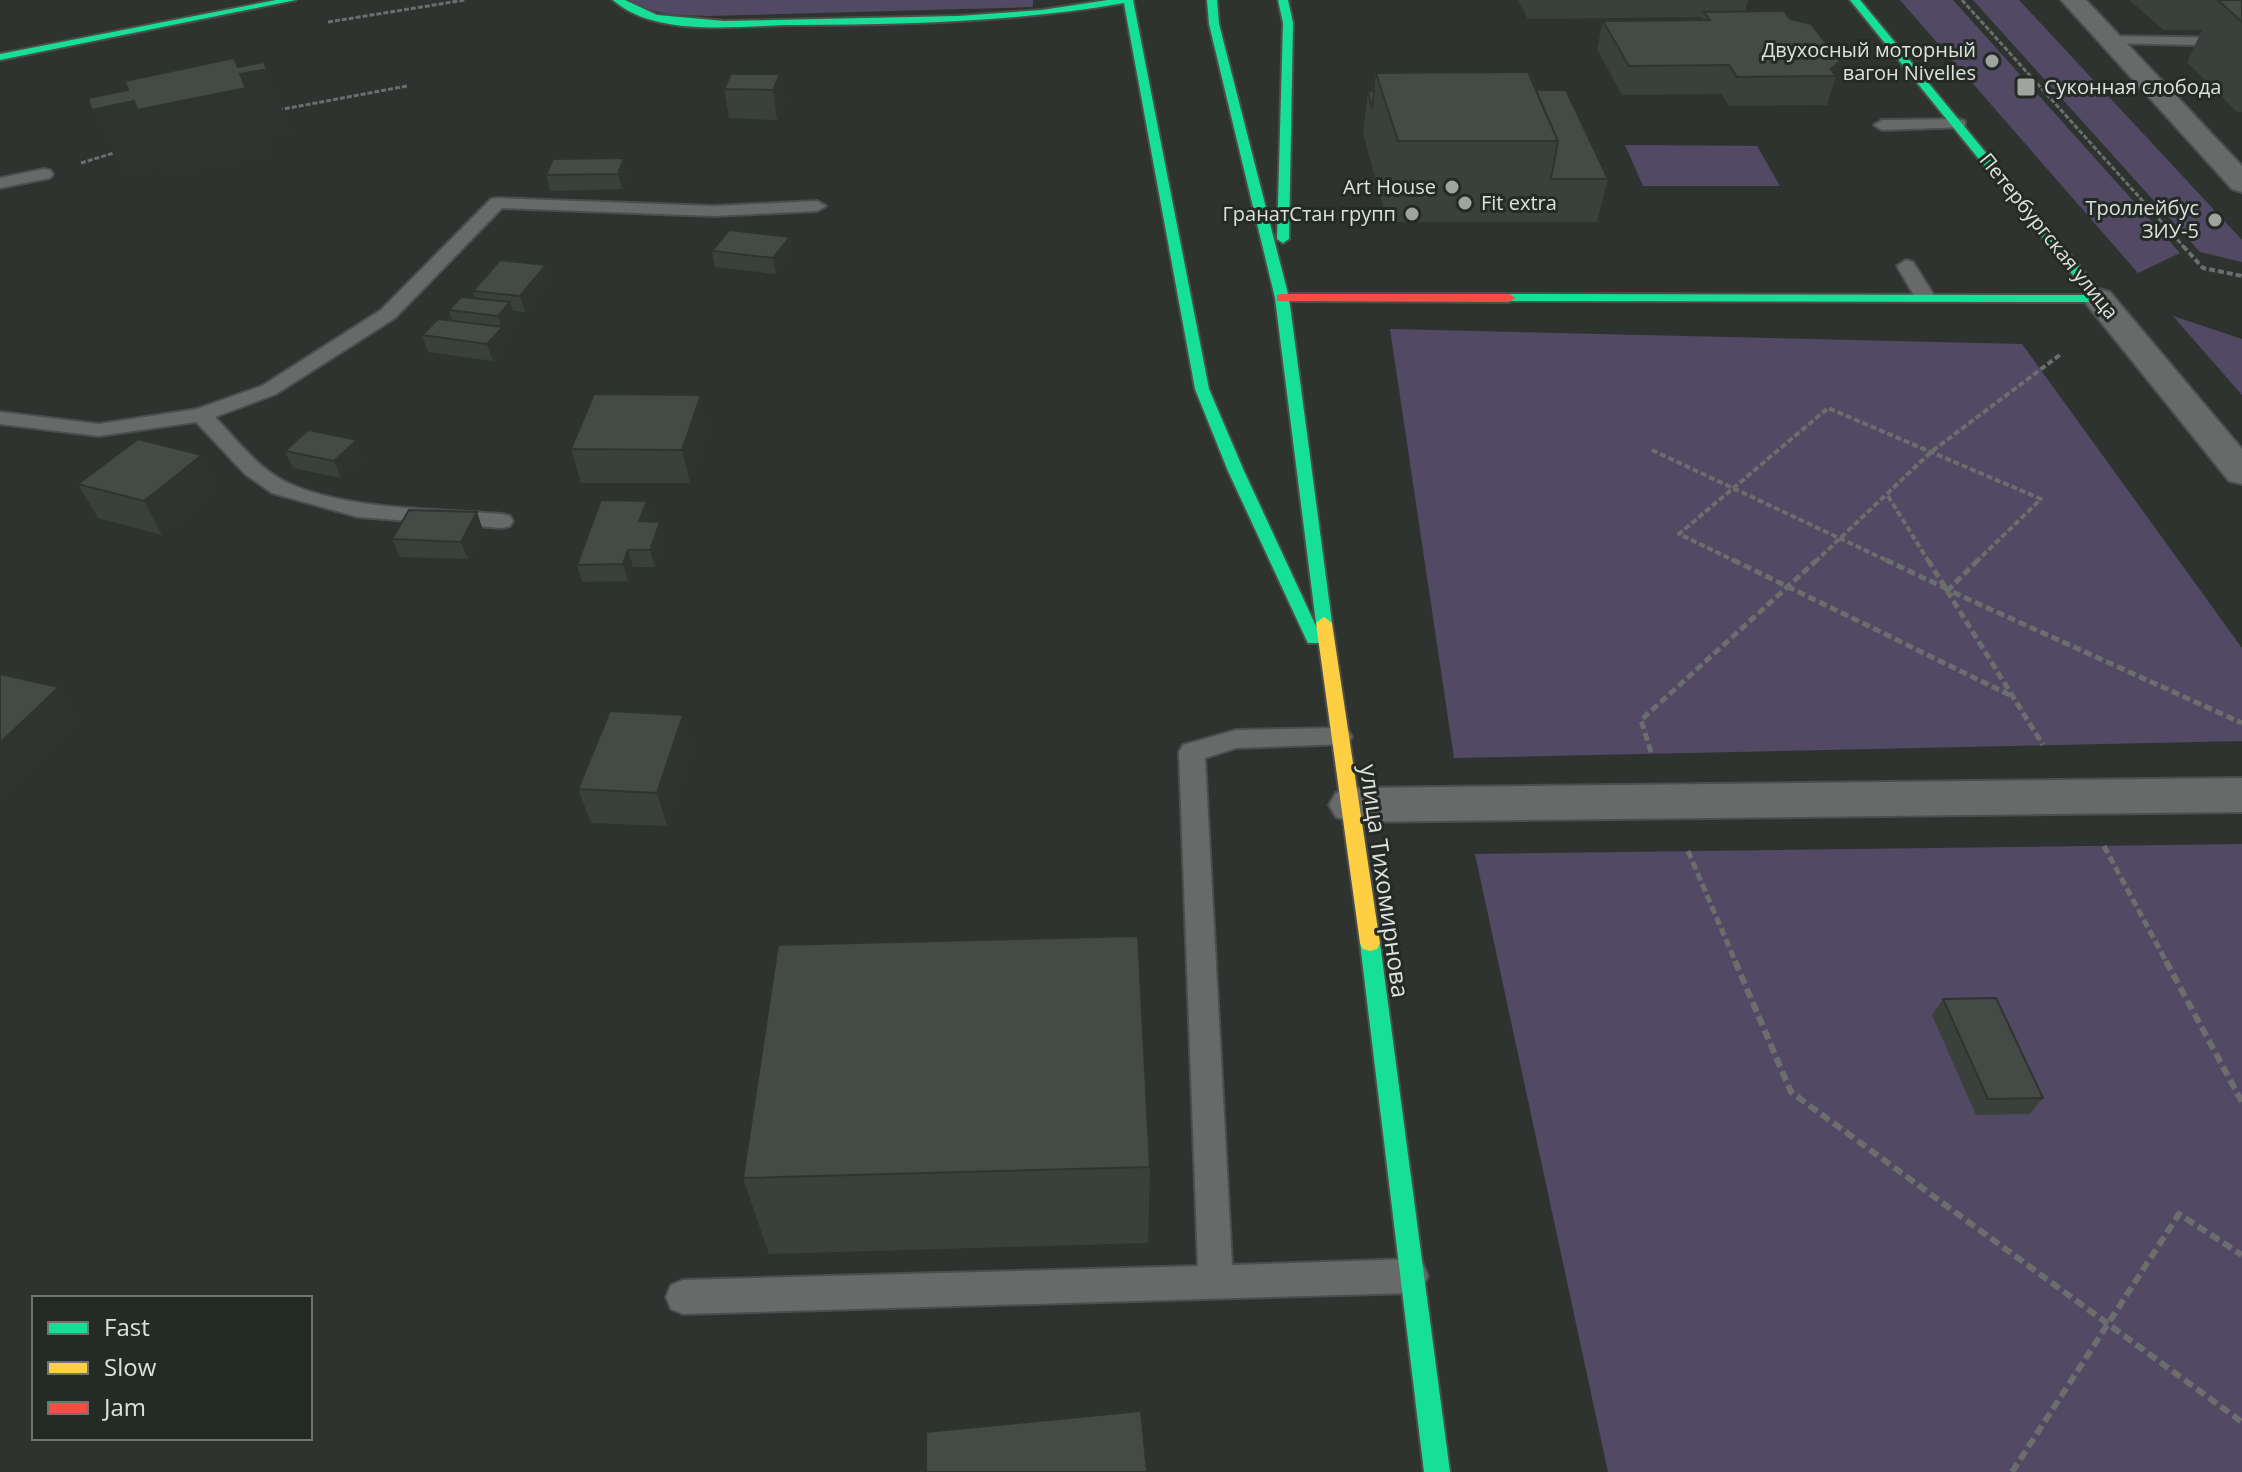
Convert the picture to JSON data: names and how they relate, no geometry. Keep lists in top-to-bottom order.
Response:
{
  "streets": {
    "main road": ["Петербургская улица", "улица Тихомирнова"]
  },
  "places": {
    "other": [
      "Двухосный моторный вагон Nivelles",
      "Art House",
      "Fit extra",
      "ГранатСтан групп",
      "Троллейбус ЗИУ-5"
    ],
    "transit": ["Суконная слобода"]
  },
  "legend": ["Fast", "Slow", "Jam"]
}
